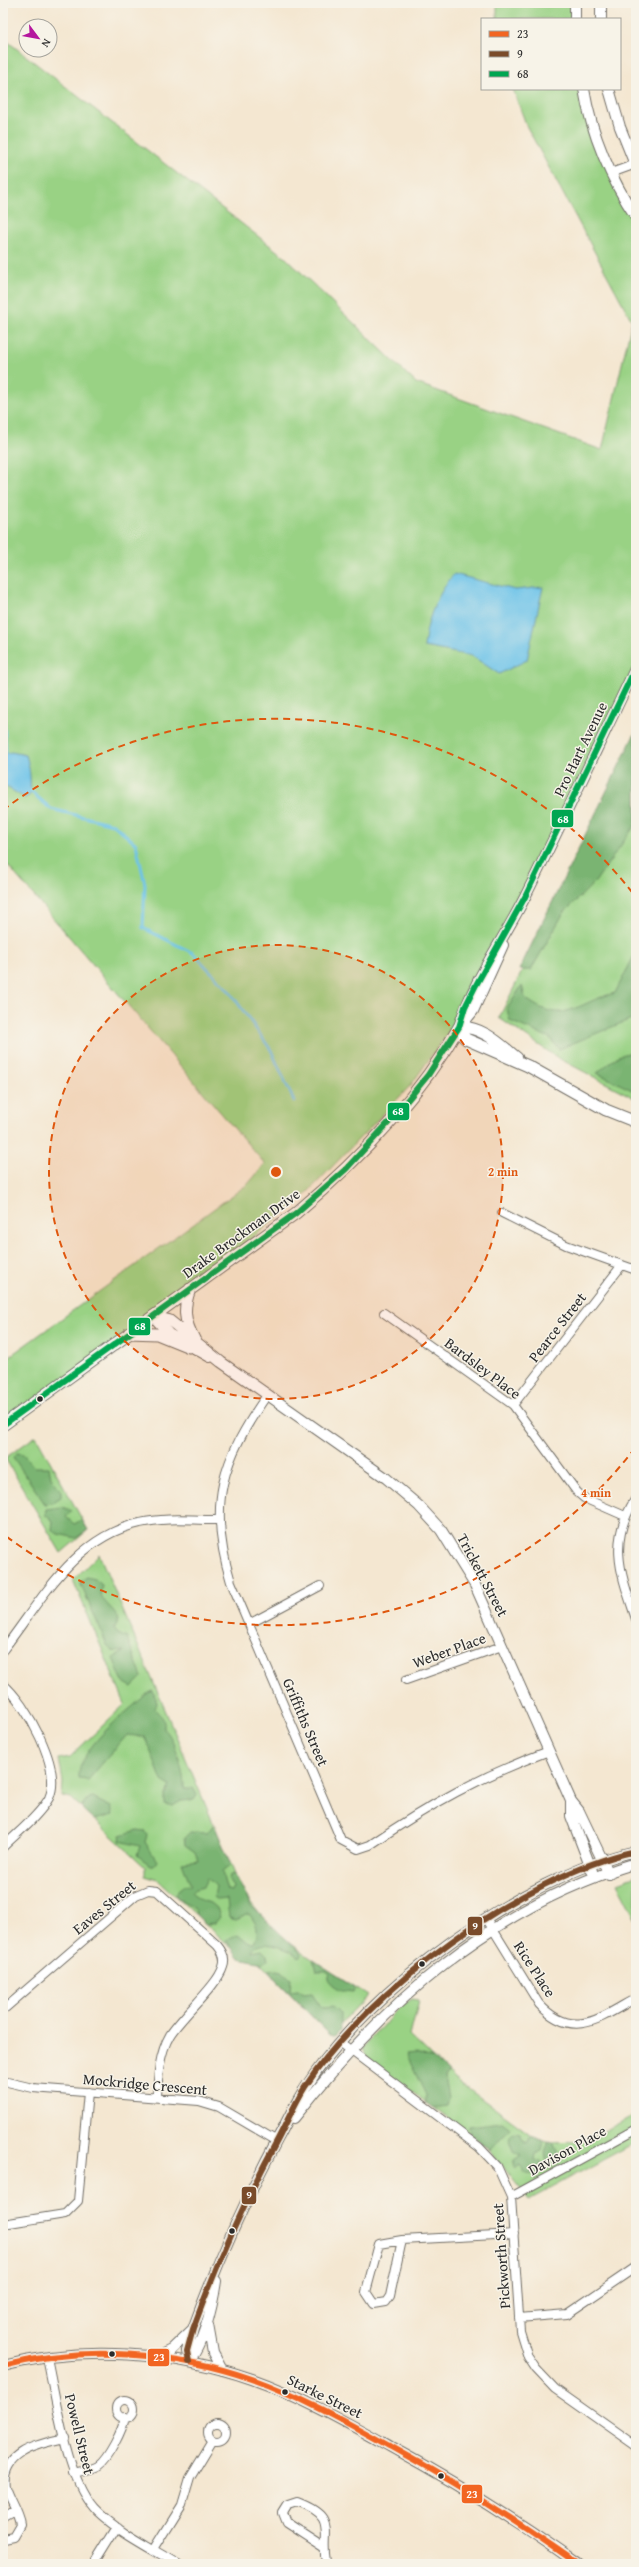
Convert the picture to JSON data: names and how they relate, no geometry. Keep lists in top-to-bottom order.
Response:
{
  "streets": {
    "main road": ["Drake Brockman Drive"],
    "street": [
      "Pro Hart Avenue",
      "Pearce Street",
      "Bardsley Place",
      "Trickett Street",
      "Weber Place",
      "Griffiths Street",
      "Eaves Street",
      "Rice Place",
      "Mockridge Crescent",
      "Davison Place",
      "Pickworth Street",
      "Starke Street",
      "Powell Street"
    ]
  },
  "crossings": [
    ["Pro Hart Avenue", "Drake Brockman Drive"],
    ["Drake Brockman Drive", "Trickett Street"],
    ["Pearce Street", "Bardsley Place"],
    ["Trickett Street", "Weber Place"],
    ["Trickett Street", "Griffiths Street"],
    ["Eaves Street", "Mockridge Crescent"],
    ["Davison Place", "Pickworth Street"],
    ["Starke Street", "Powell Street"]
  ],
  "lines": ["transit line 68", "transit line 9", "transit line 23"],
  "legend": ["23", "9", "68"],
  "north": "bottom right",
  "rings": ["2 min", "4 min"]
}
